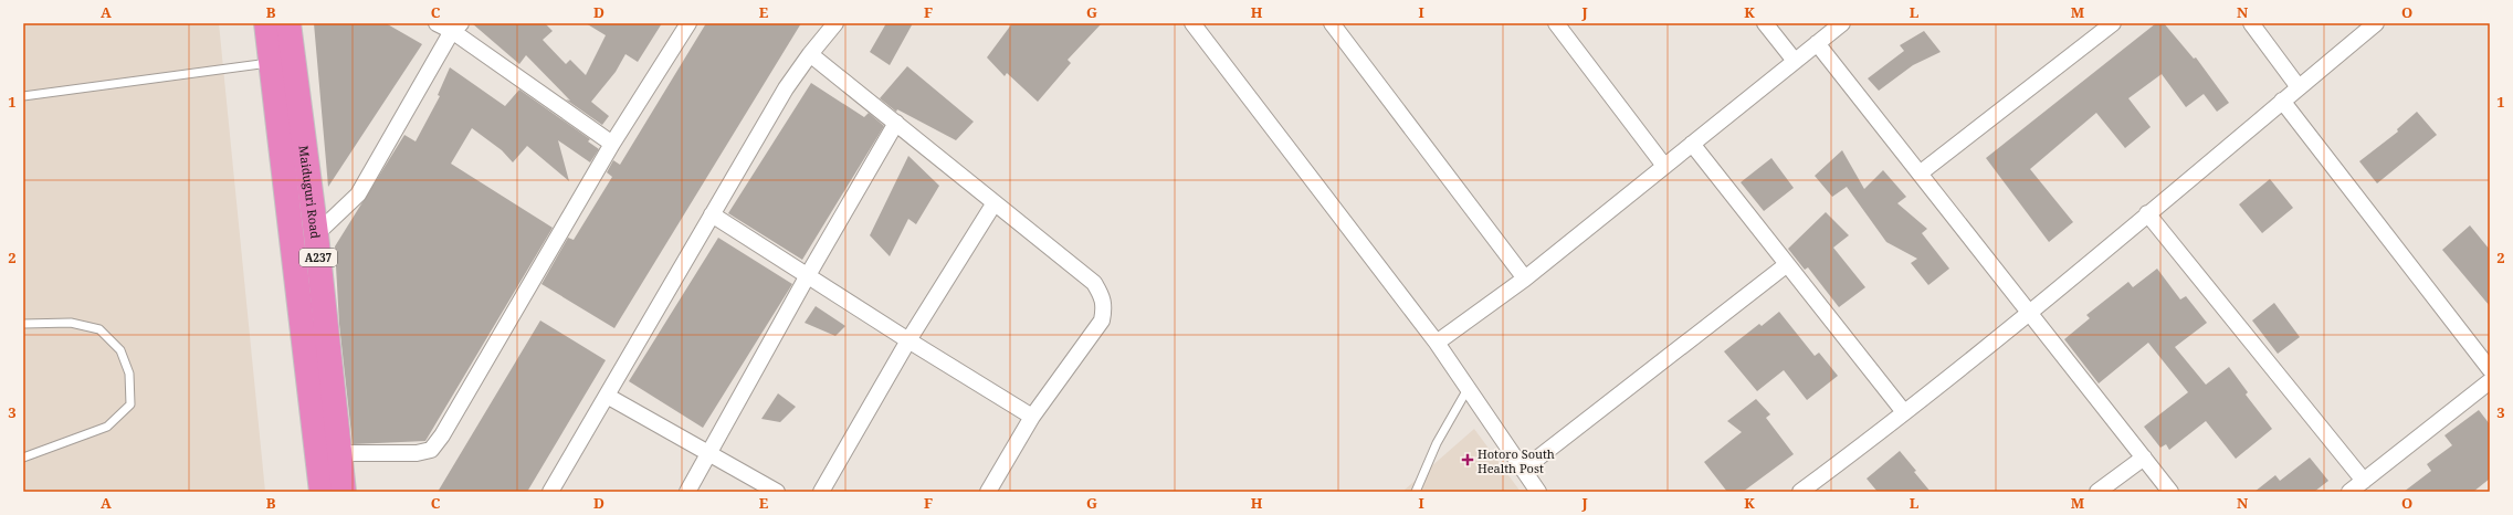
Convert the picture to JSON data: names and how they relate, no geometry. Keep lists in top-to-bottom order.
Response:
{
  "streets": {
    "highway": ["Maiduguri Road", "A237"]
  },
  "places": {
    "health": ["Hotoro South Health Post"]
  },
  "grid": {
    "columns": [
      "A",
      "B",
      "C",
      "D",
      "E",
      "F",
      "G",
      "H",
      "I",
      "J",
      "K",
      "L",
      "M",
      "N",
      "O"
    ],
    "rows": ["1", "2", "3"]
  }
}
